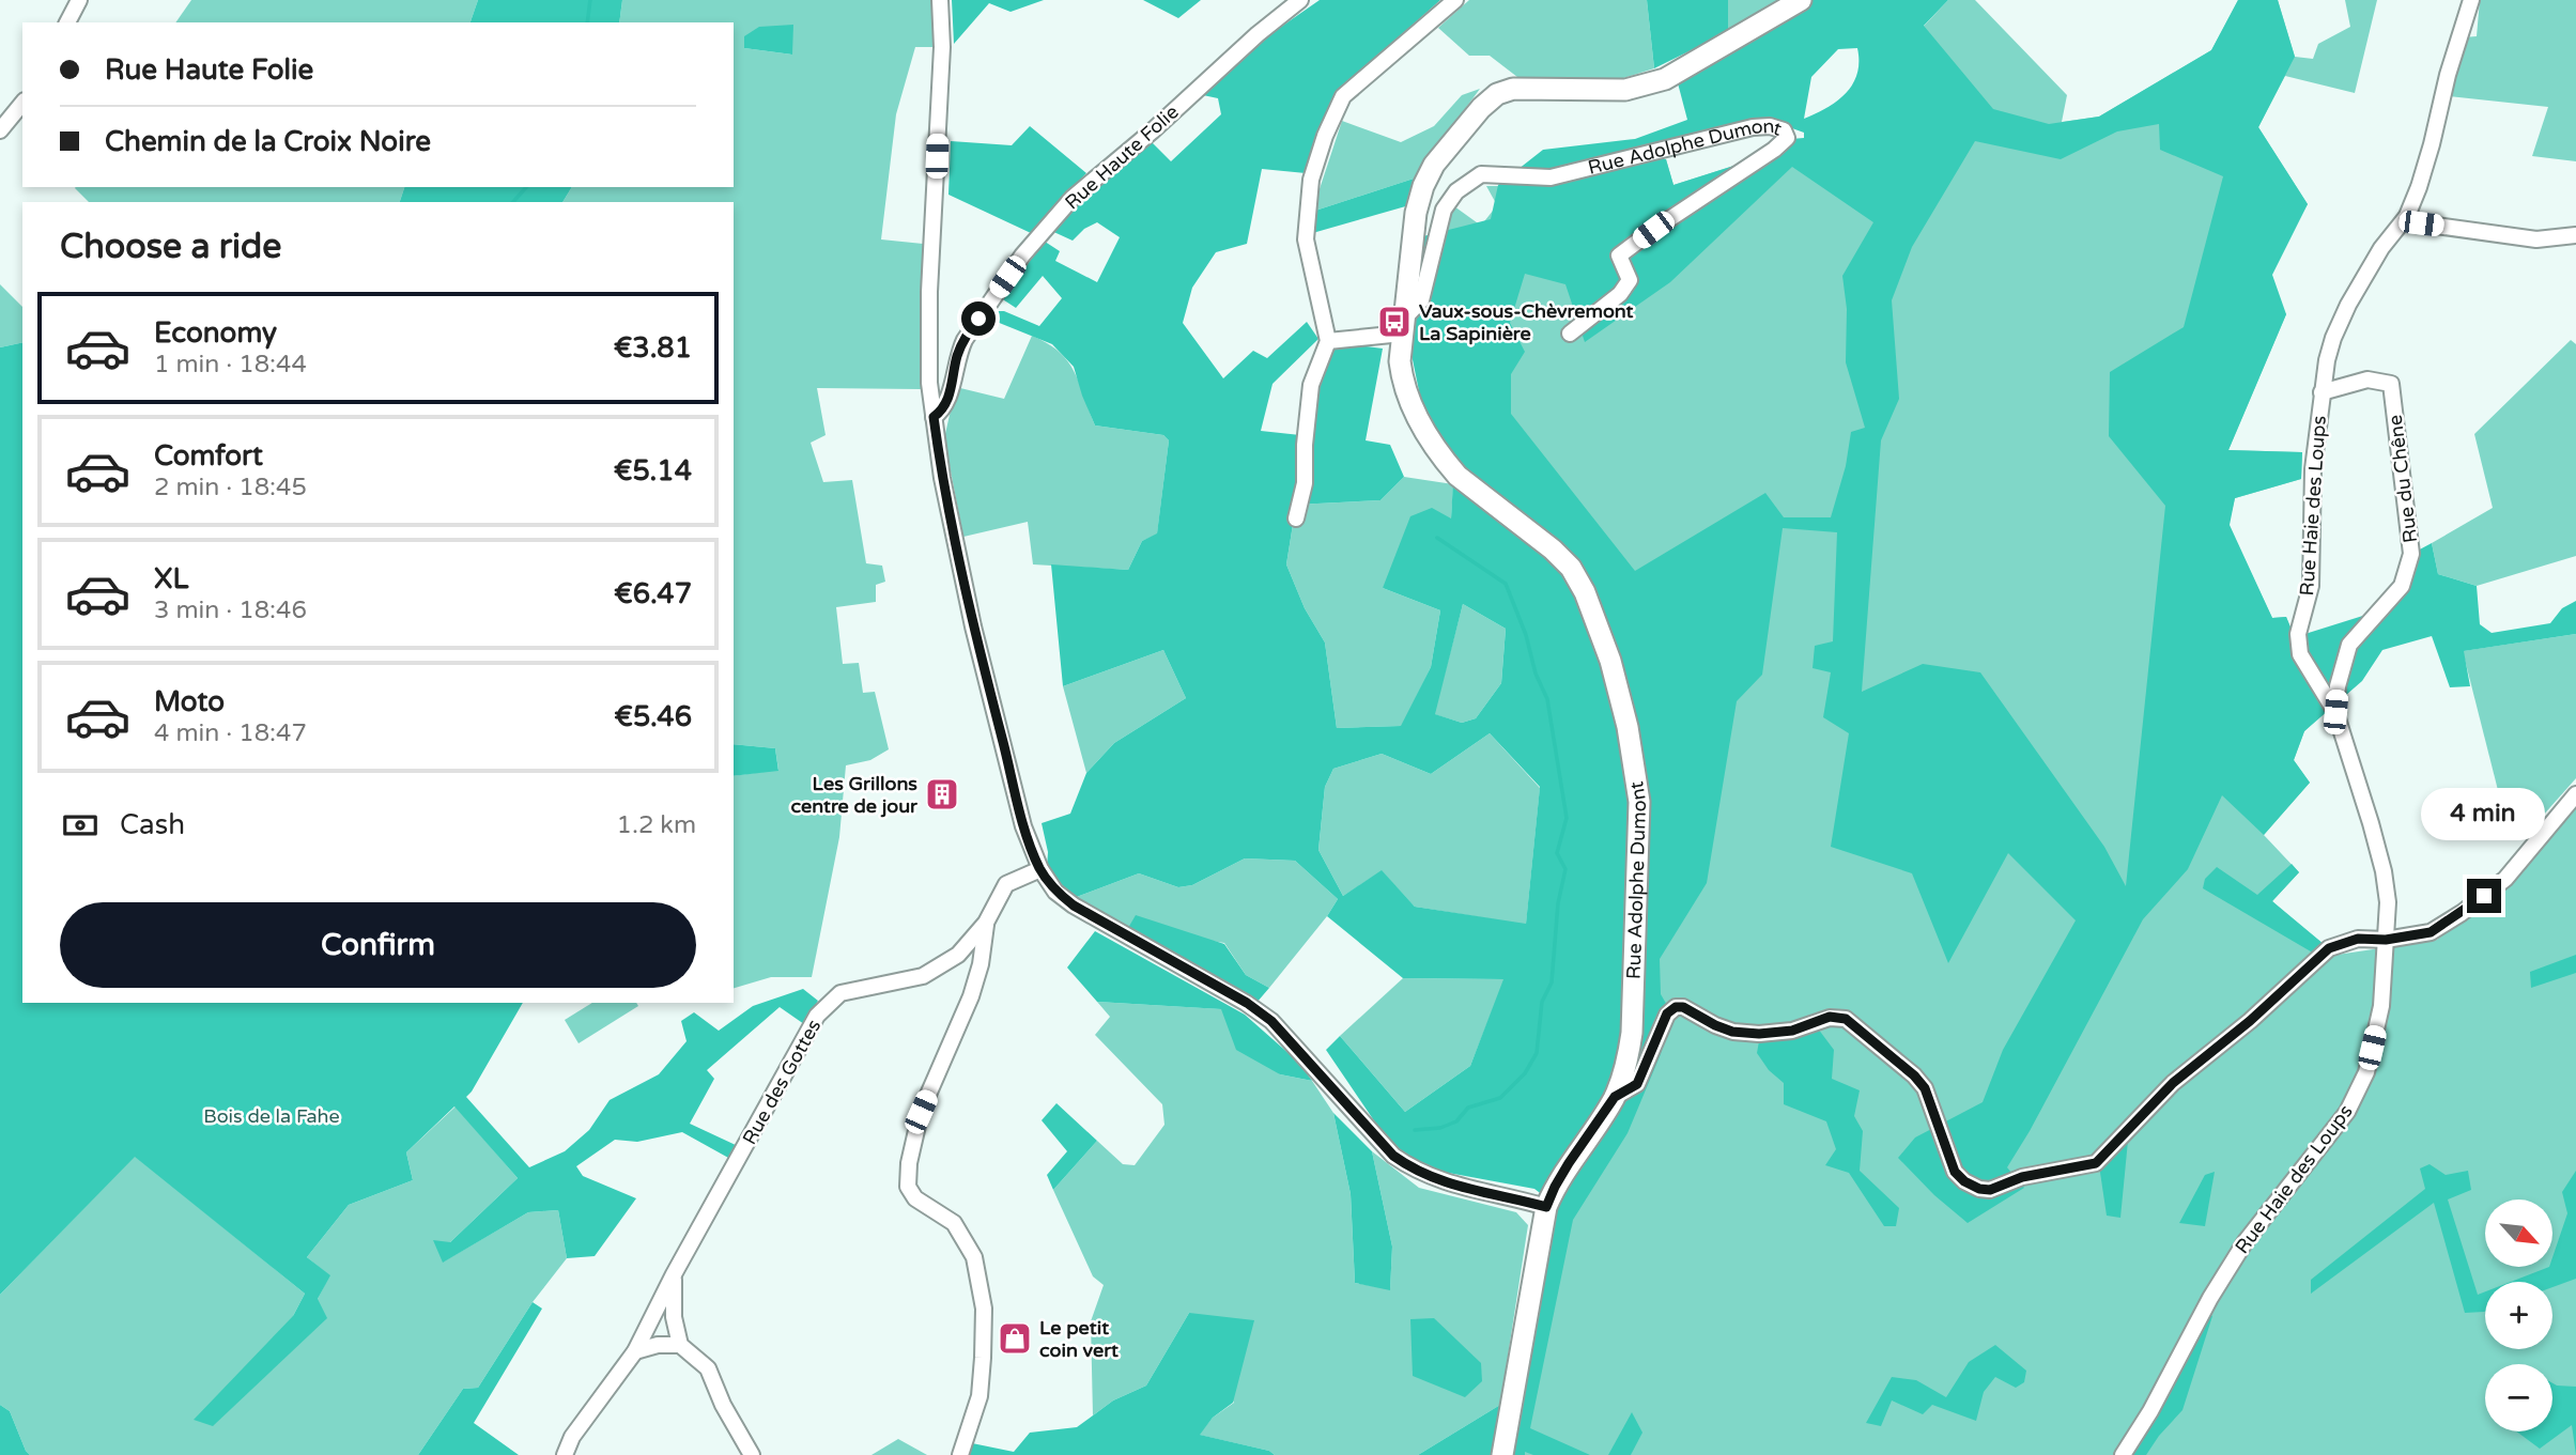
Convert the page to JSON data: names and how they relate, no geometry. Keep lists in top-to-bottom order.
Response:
{
  "streets": {
    "main road": ["Rue Adolphe Dumont"],
    "street": [
      "Rue Haute Folie",
      "Rue du Chêne",
      "Rue Haie des Loups",
      "Rue des Gottes"
    ]
  },
  "crossings": [
    ["Rue du Chêne", "Rue Haie des Loups"]
  ],
  "parks": ["Bois de la Fahe"],
  "places": {
    "bus stop": ["Vaux-sous-Chèvremont La Sapinière"],
    "building": ["Les Grillons centre de jour"],
    "shop": ["Le petit coin vert"]
  },
  "north": "bottom right",
  "page": {
    "banner": ["Rue Haute Folie", "Chemin de la Croix Noire"],
    "heading": "Choose a ride",
    "list": [
      {
        "name": "Economy",
        "note": "1 min · 18:44",
        "value": "€3.81"
      },
      {
        "name": "Comfort",
        "note": "2 min · 18:45",
        "value": "€5.14"
      },
      {
        "name": "XL",
        "note": "3 min · 18:46",
        "value": "€6.47"
      },
      {
        "name": "Moto",
        "note": "4 min · 18:47",
        "value": "€5.46"
      }
    ],
    "pay": ["Cash", "1.2 km"],
    "bubble": "4 min",
    "buttons": "Confirm",
    "map_buttons": ["+", "−"]
  }
}
